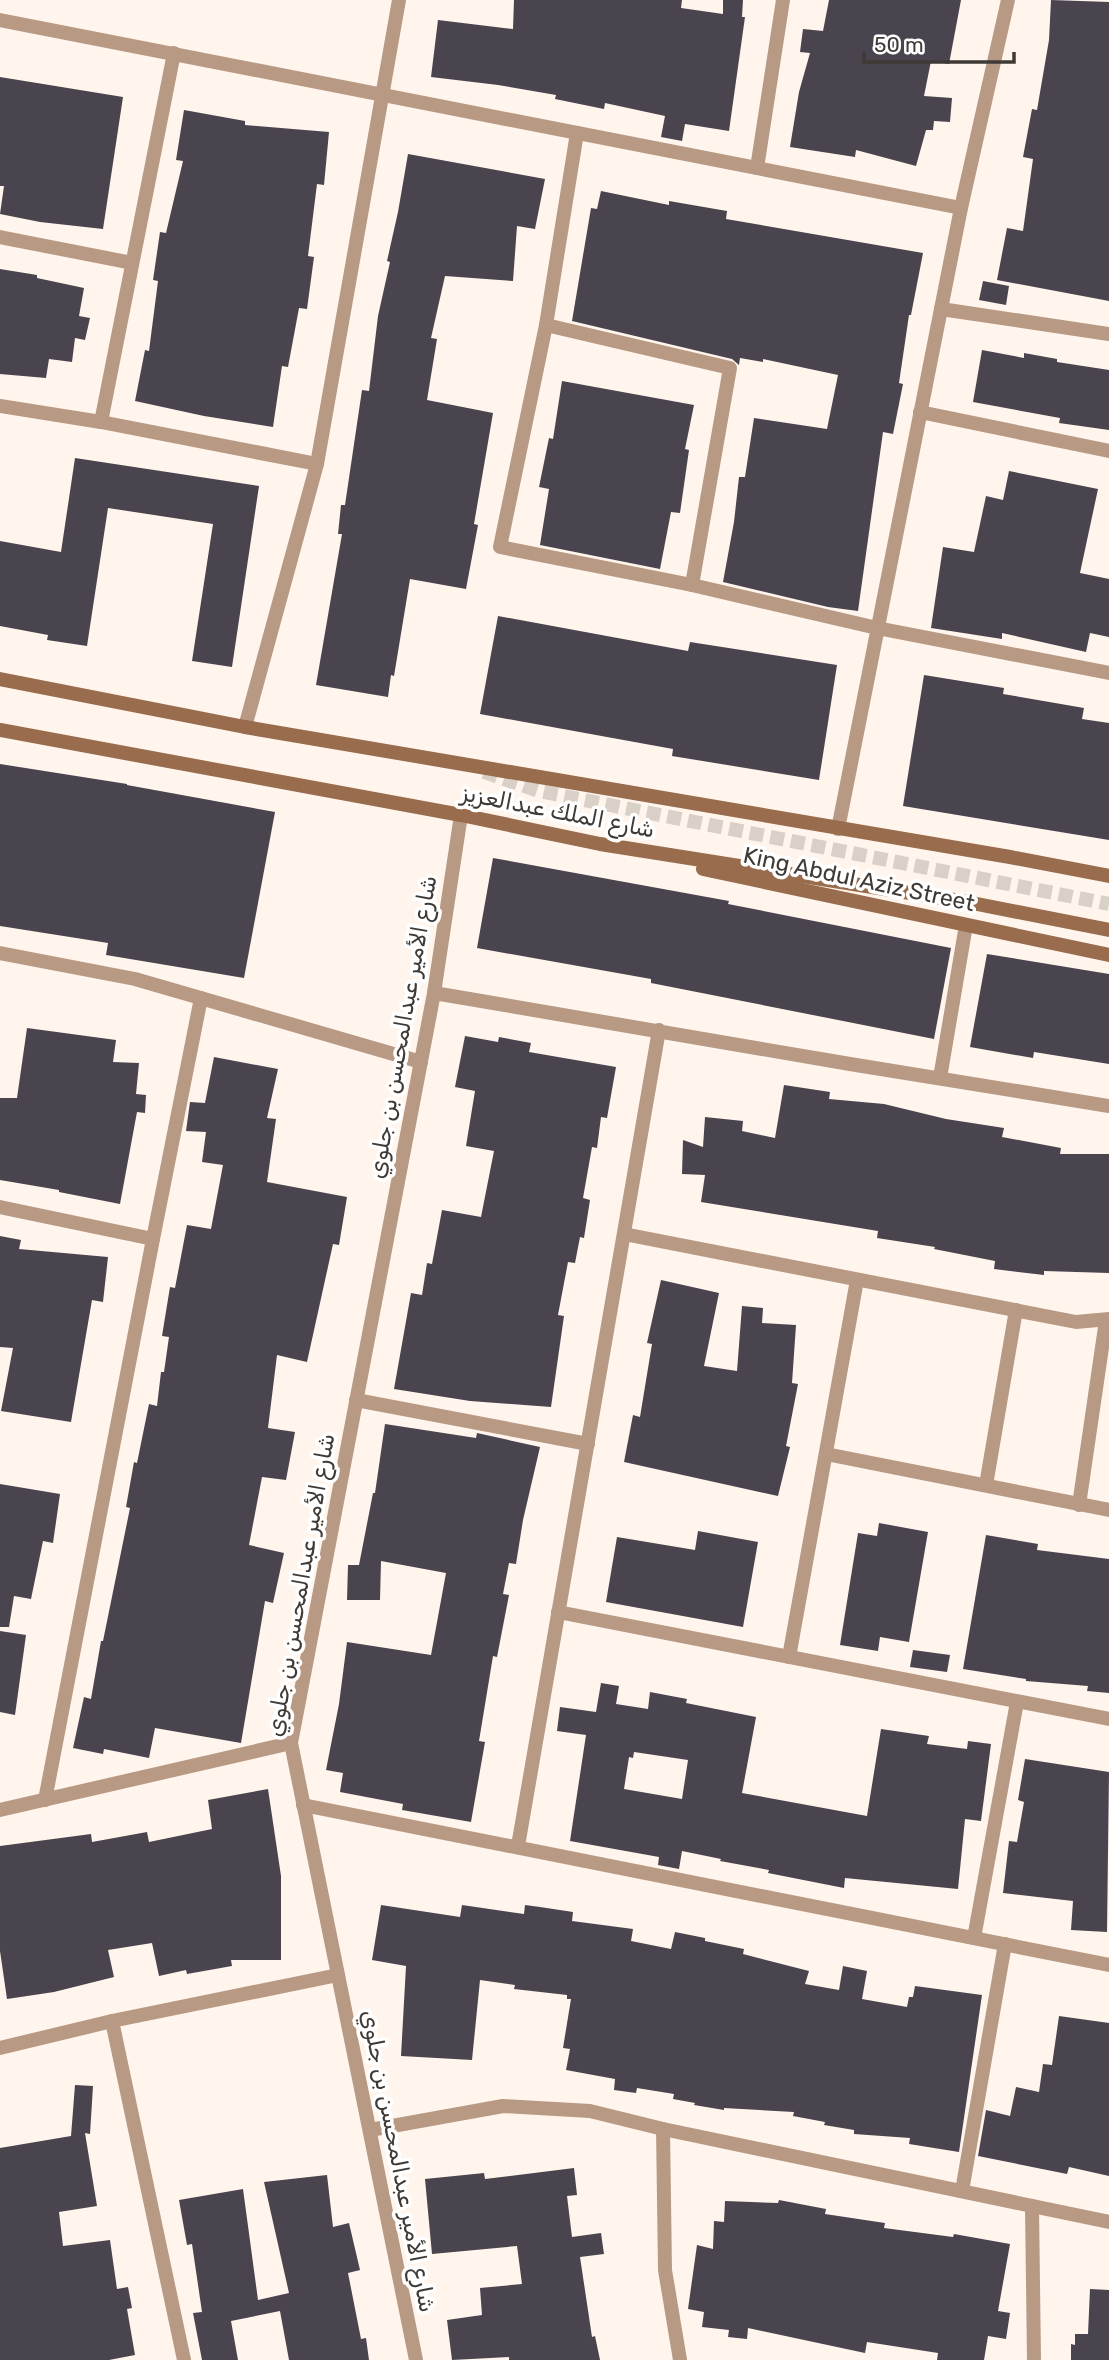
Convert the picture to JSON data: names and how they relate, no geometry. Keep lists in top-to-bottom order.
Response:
{
  "streets": {
    "street": ["شارع الملك عبدالعزيز", "King Abdul Aziz Street", "شارع الأمير عبدالمحسن بن جلوي"]
  },
  "crossings": [
    ["شارع الملك عبدالعزيز", "King Abdul Aziz Street"],
    ["شارع الملك عبدالعزيز", "شارع الأمير عبدالمحسن بن جلوي"]
  ],
  "scale_bar": "50 m"
}
